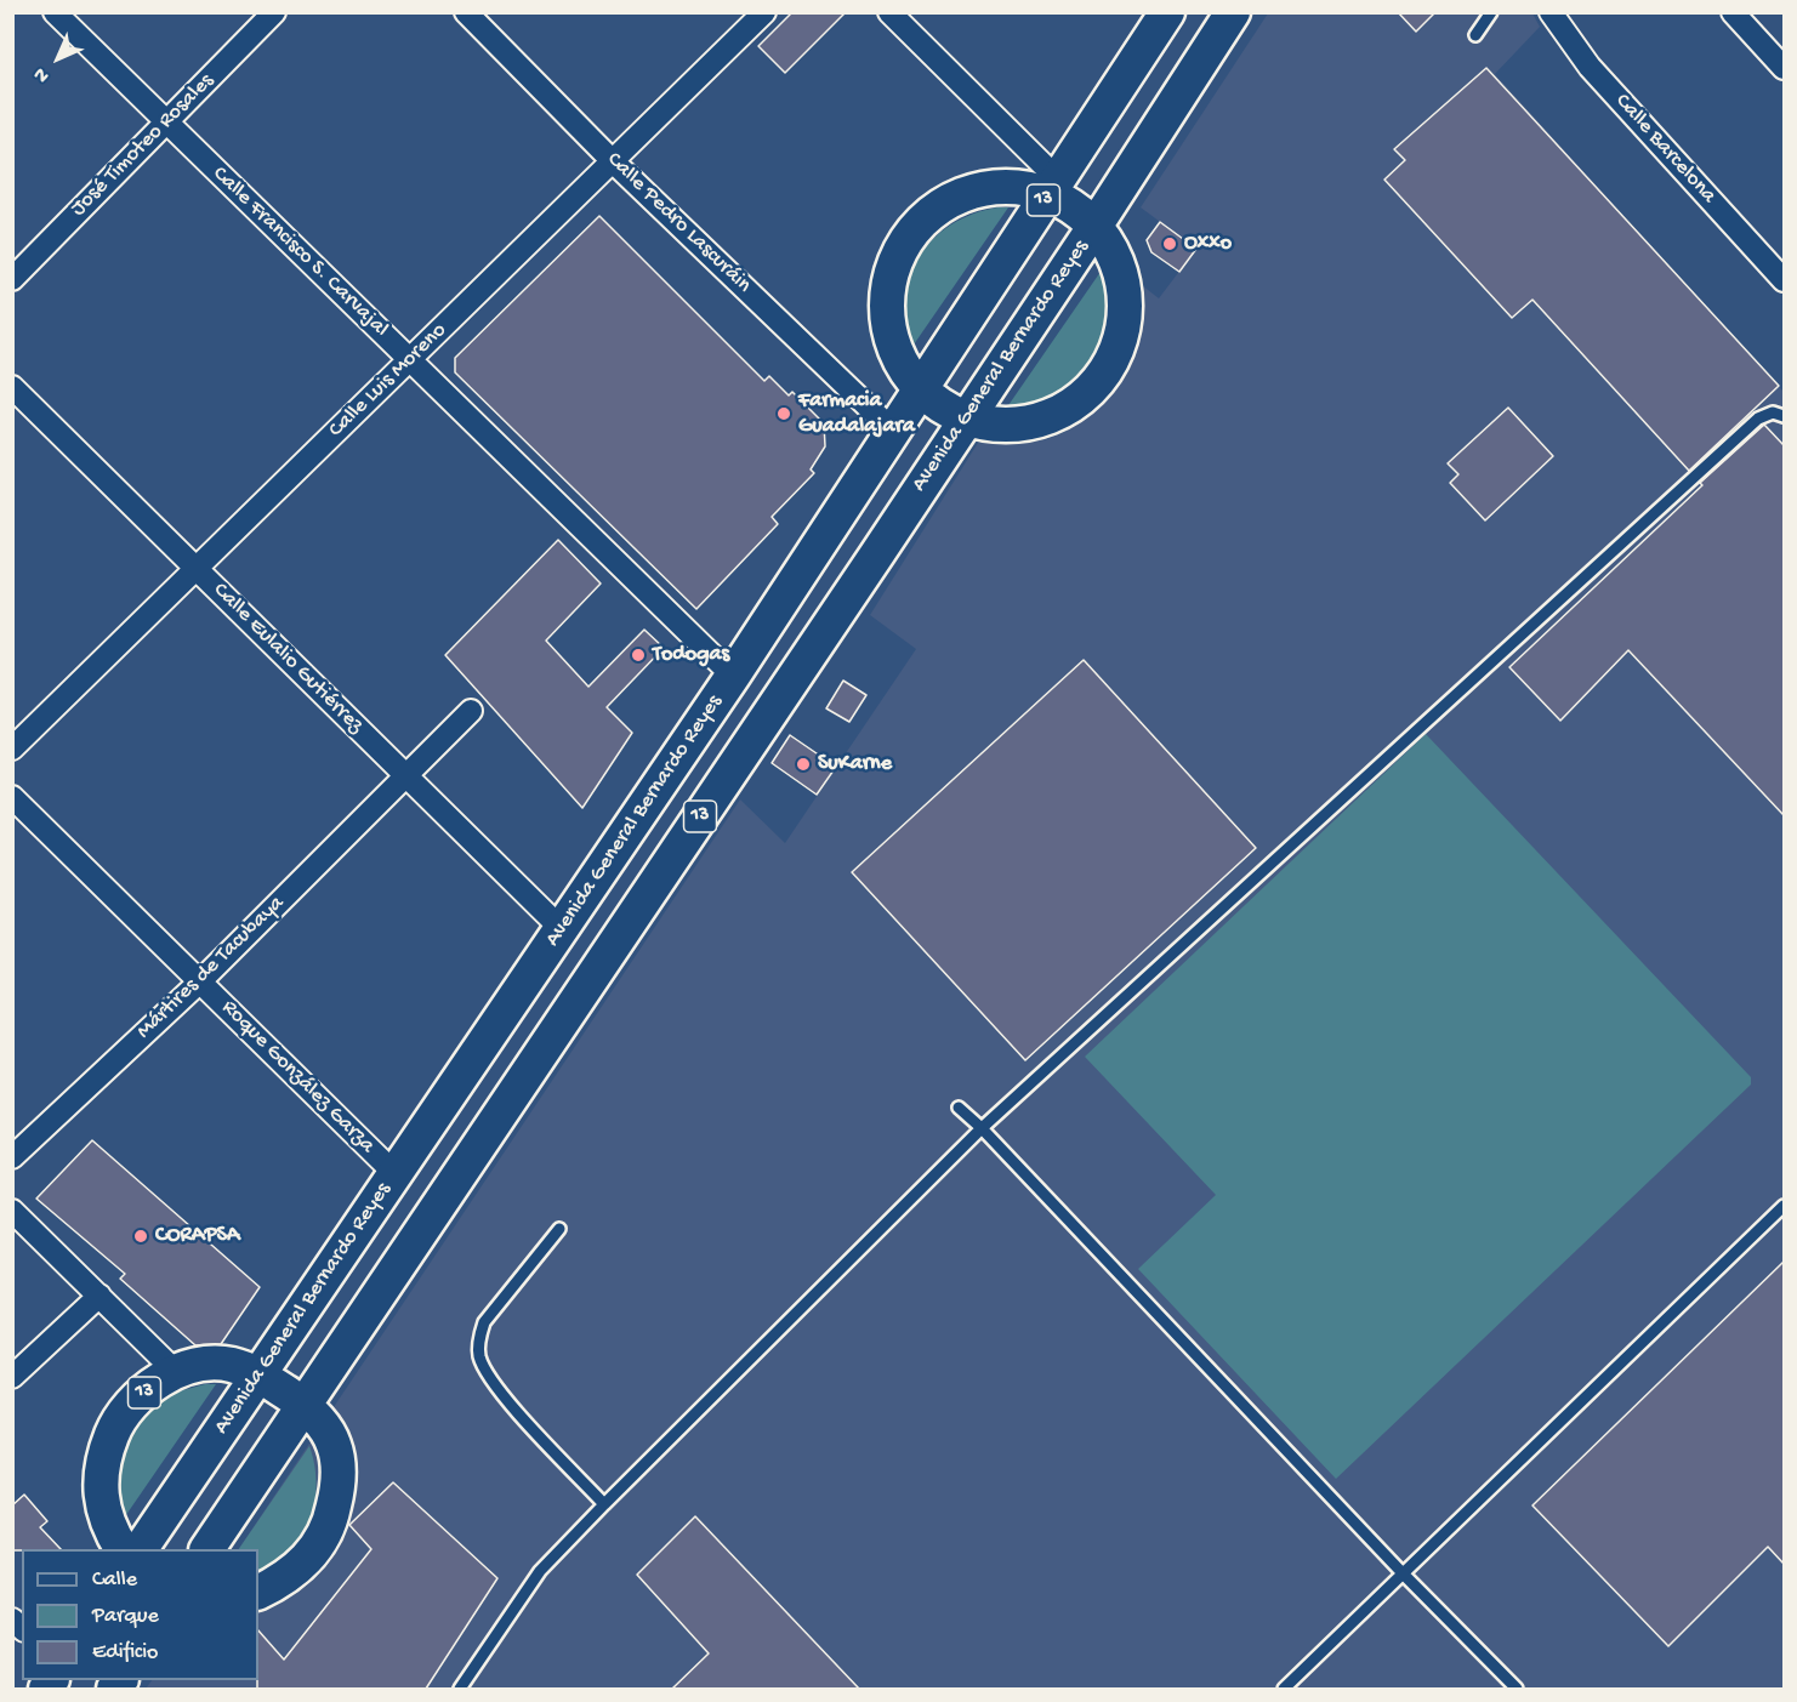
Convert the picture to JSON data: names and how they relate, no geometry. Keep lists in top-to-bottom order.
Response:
{
  "streets": {
    "main road": ["13", "Avenida General Bernardo Reyes"],
    "street": [
      "José Timoteo Rosales",
      "Calle Barcelona",
      "Calle Pedro Lascuráin",
      "Calle Francisco S. Carvajal",
      "Calle Luis Moreno",
      "Calle Eulalio Gutiérrez",
      "Mártires de Tacubaya",
      "Roque González Garza"
    ]
  },
  "crossings": [
    ["José Timoteo Rosales", "Calle Francisco S. Carvajal"],
    ["13", "Avenida General Bernardo Reyes"],
    ["Calle Pedro Lascuráin", "Avenida General Bernardo Reyes"],
    ["Calle Pedro Lascuráin", "Calle Luis Moreno"],
    ["Calle Francisco S. Carvajal", "Avenida General Bernardo Reyes"],
    ["Calle Francisco S. Carvajal", "Calle Luis Moreno"],
    ["Avenida General Bernardo Reyes", "Calle Eulalio Gutiérrez"],
    ["Avenida General Bernardo Reyes", "Roque González Garza"],
    ["Calle Luis Moreno", "Calle Eulalio Gutiérrez"],
    ["Calle Eulalio Gutiérrez", "Mártires de Tacubaya"],
    ["Mártires de Tacubaya", "Roque González Garza"]
  ],
  "places": [
    "Oxxo",
    "Farmacia Guadalajara",
    "Todogas",
    "SuKarne",
    "CORAPSA"
  ],
  "legend": ["Calle", "Parque", "Edificio"],
  "north": "bottom left"
}
